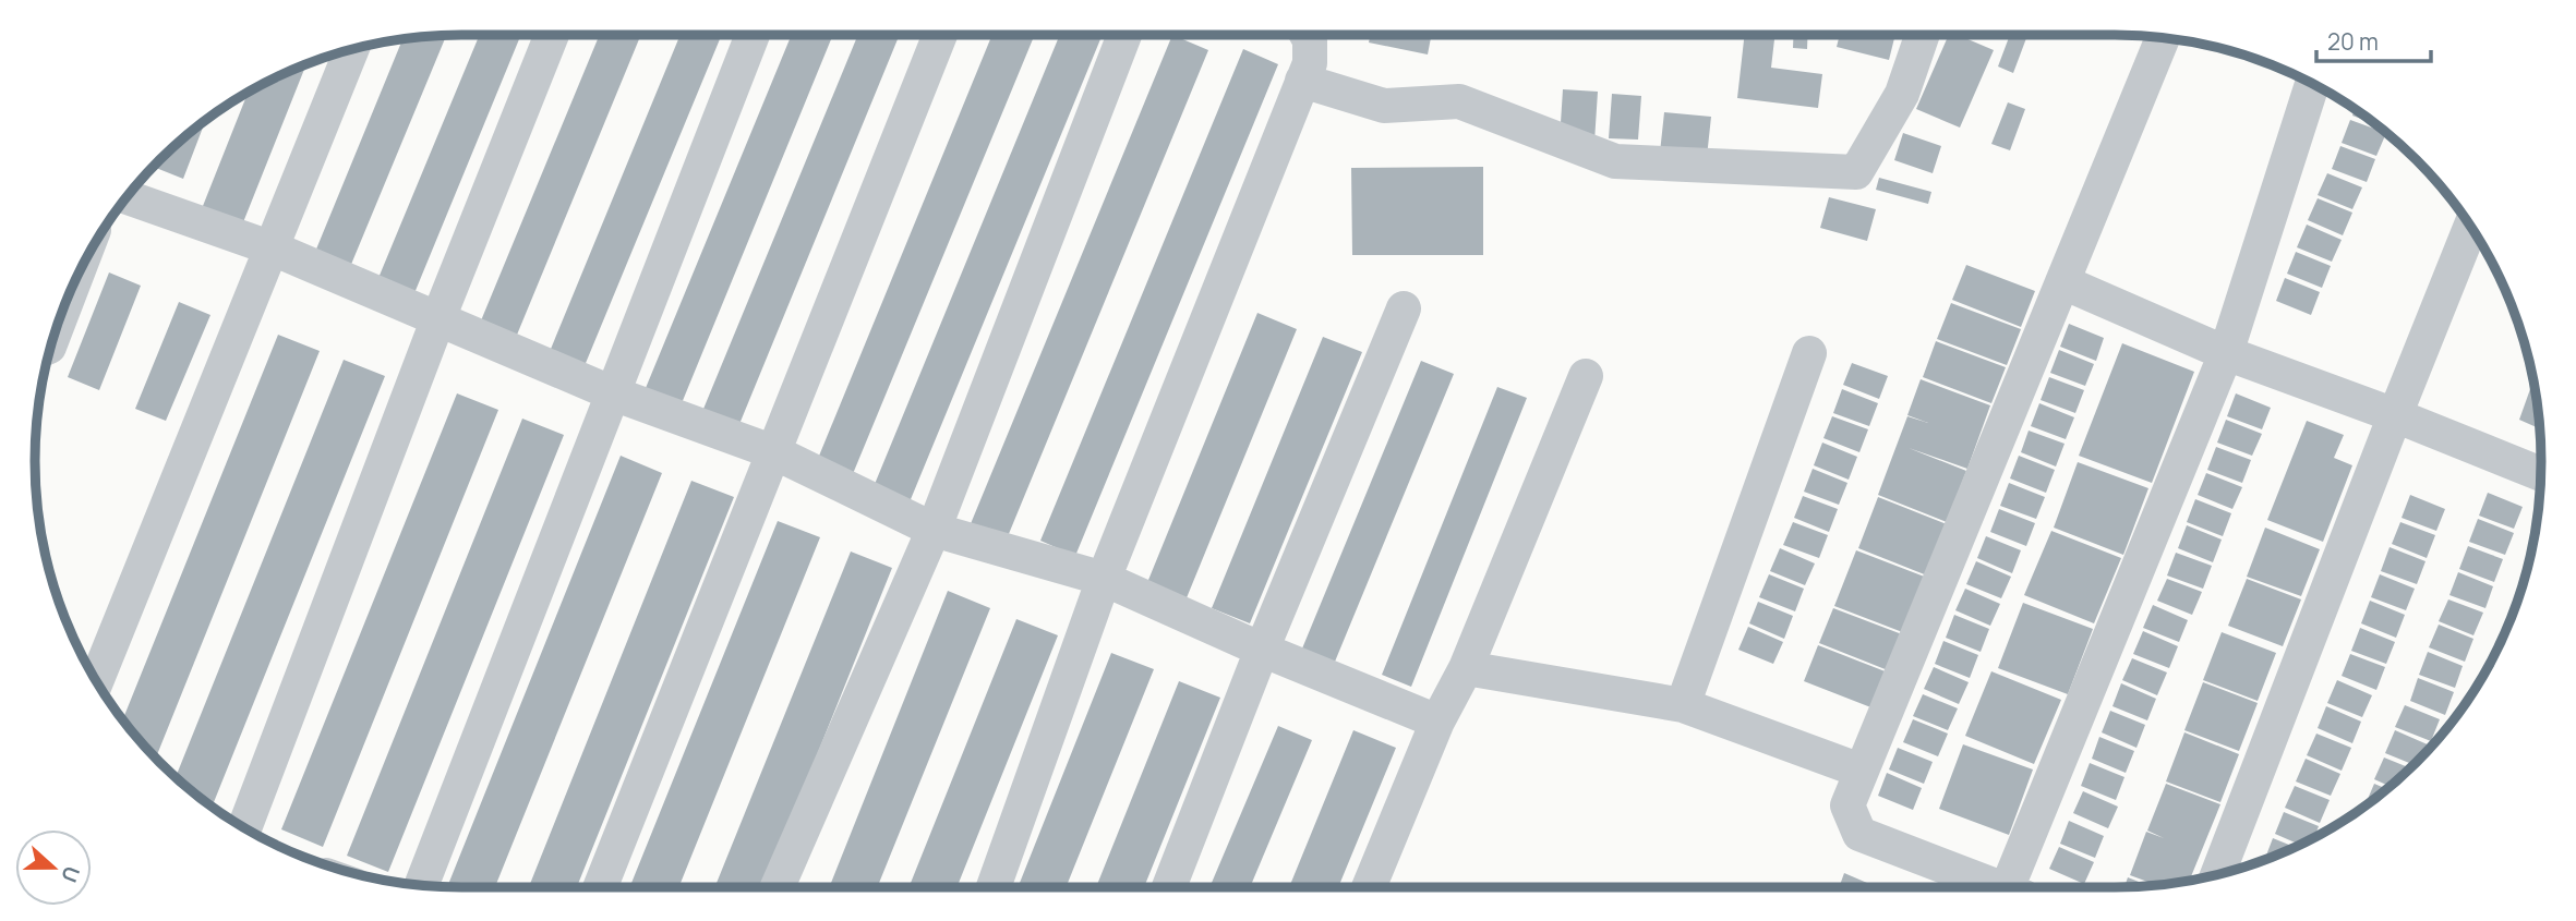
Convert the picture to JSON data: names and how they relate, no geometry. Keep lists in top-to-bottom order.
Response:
{
  "scale_bar": "20 m",
  "north": "right"
}
